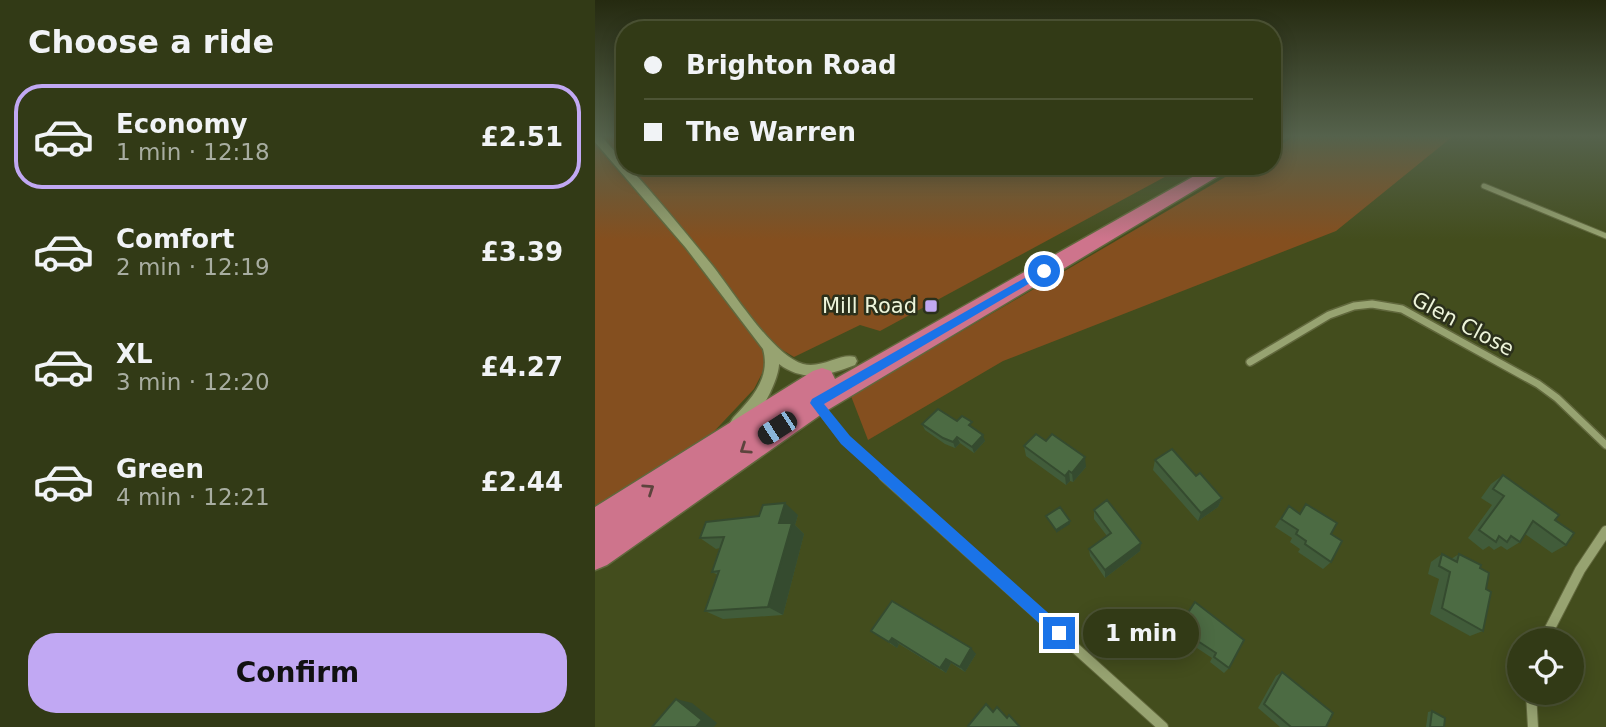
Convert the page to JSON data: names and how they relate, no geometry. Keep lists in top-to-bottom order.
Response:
{
  "streets": {
    "street": ["Glen Close"]
  },
  "places": {
    "transit": ["Mill Road"]
  },
  "page": {
    "heading": "Choose a ride",
    "banner": ["Brighton Road", "The Warren"],
    "list": [
      {
        "name": "Economy",
        "note": "1 min · 12:18",
        "value": "£2.51"
      },
      {
        "name": "Comfort",
        "note": "2 min · 12:19",
        "value": "£3.39"
      },
      {
        "name": "XL",
        "note": "3 min · 12:20",
        "value": "£4.27"
      },
      {
        "name": "Green",
        "note": "4 min · 12:21",
        "value": "£2.44"
      }
    ],
    "bubble": "1 min",
    "buttons": "Confirm"
  }
}
